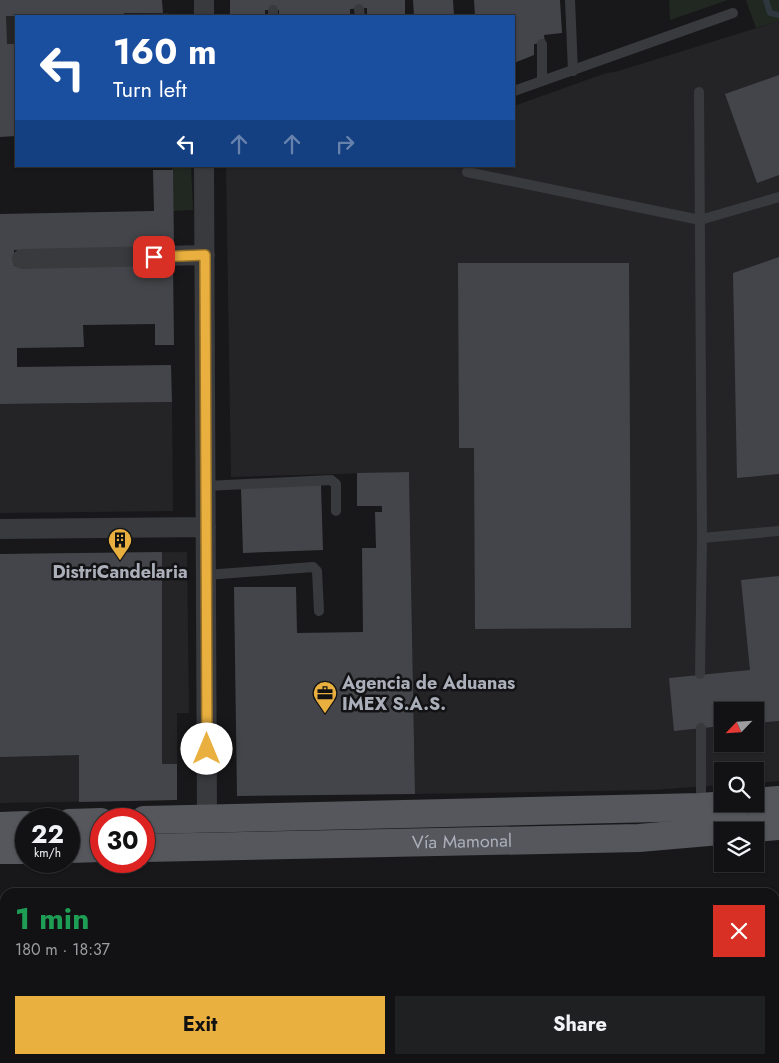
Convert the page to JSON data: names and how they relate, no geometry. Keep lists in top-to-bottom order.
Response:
{
  "streets": {
    "main road": ["Vía Mamonal"]
  },
  "places": {
    "building": ["DistriCandelaria"],
    "office": ["Agencia de Aduanas IMEX S.A.S."]
  },
  "north": "bottom left",
  "page": {
    "turn": ["160 m", "Turn left"],
    "speed": "22 km/h",
    "limit": "30",
    "heading": ["1 min", "180 m · 18:37"],
    "buttons": ["Exit", "Share"]
  }
}
